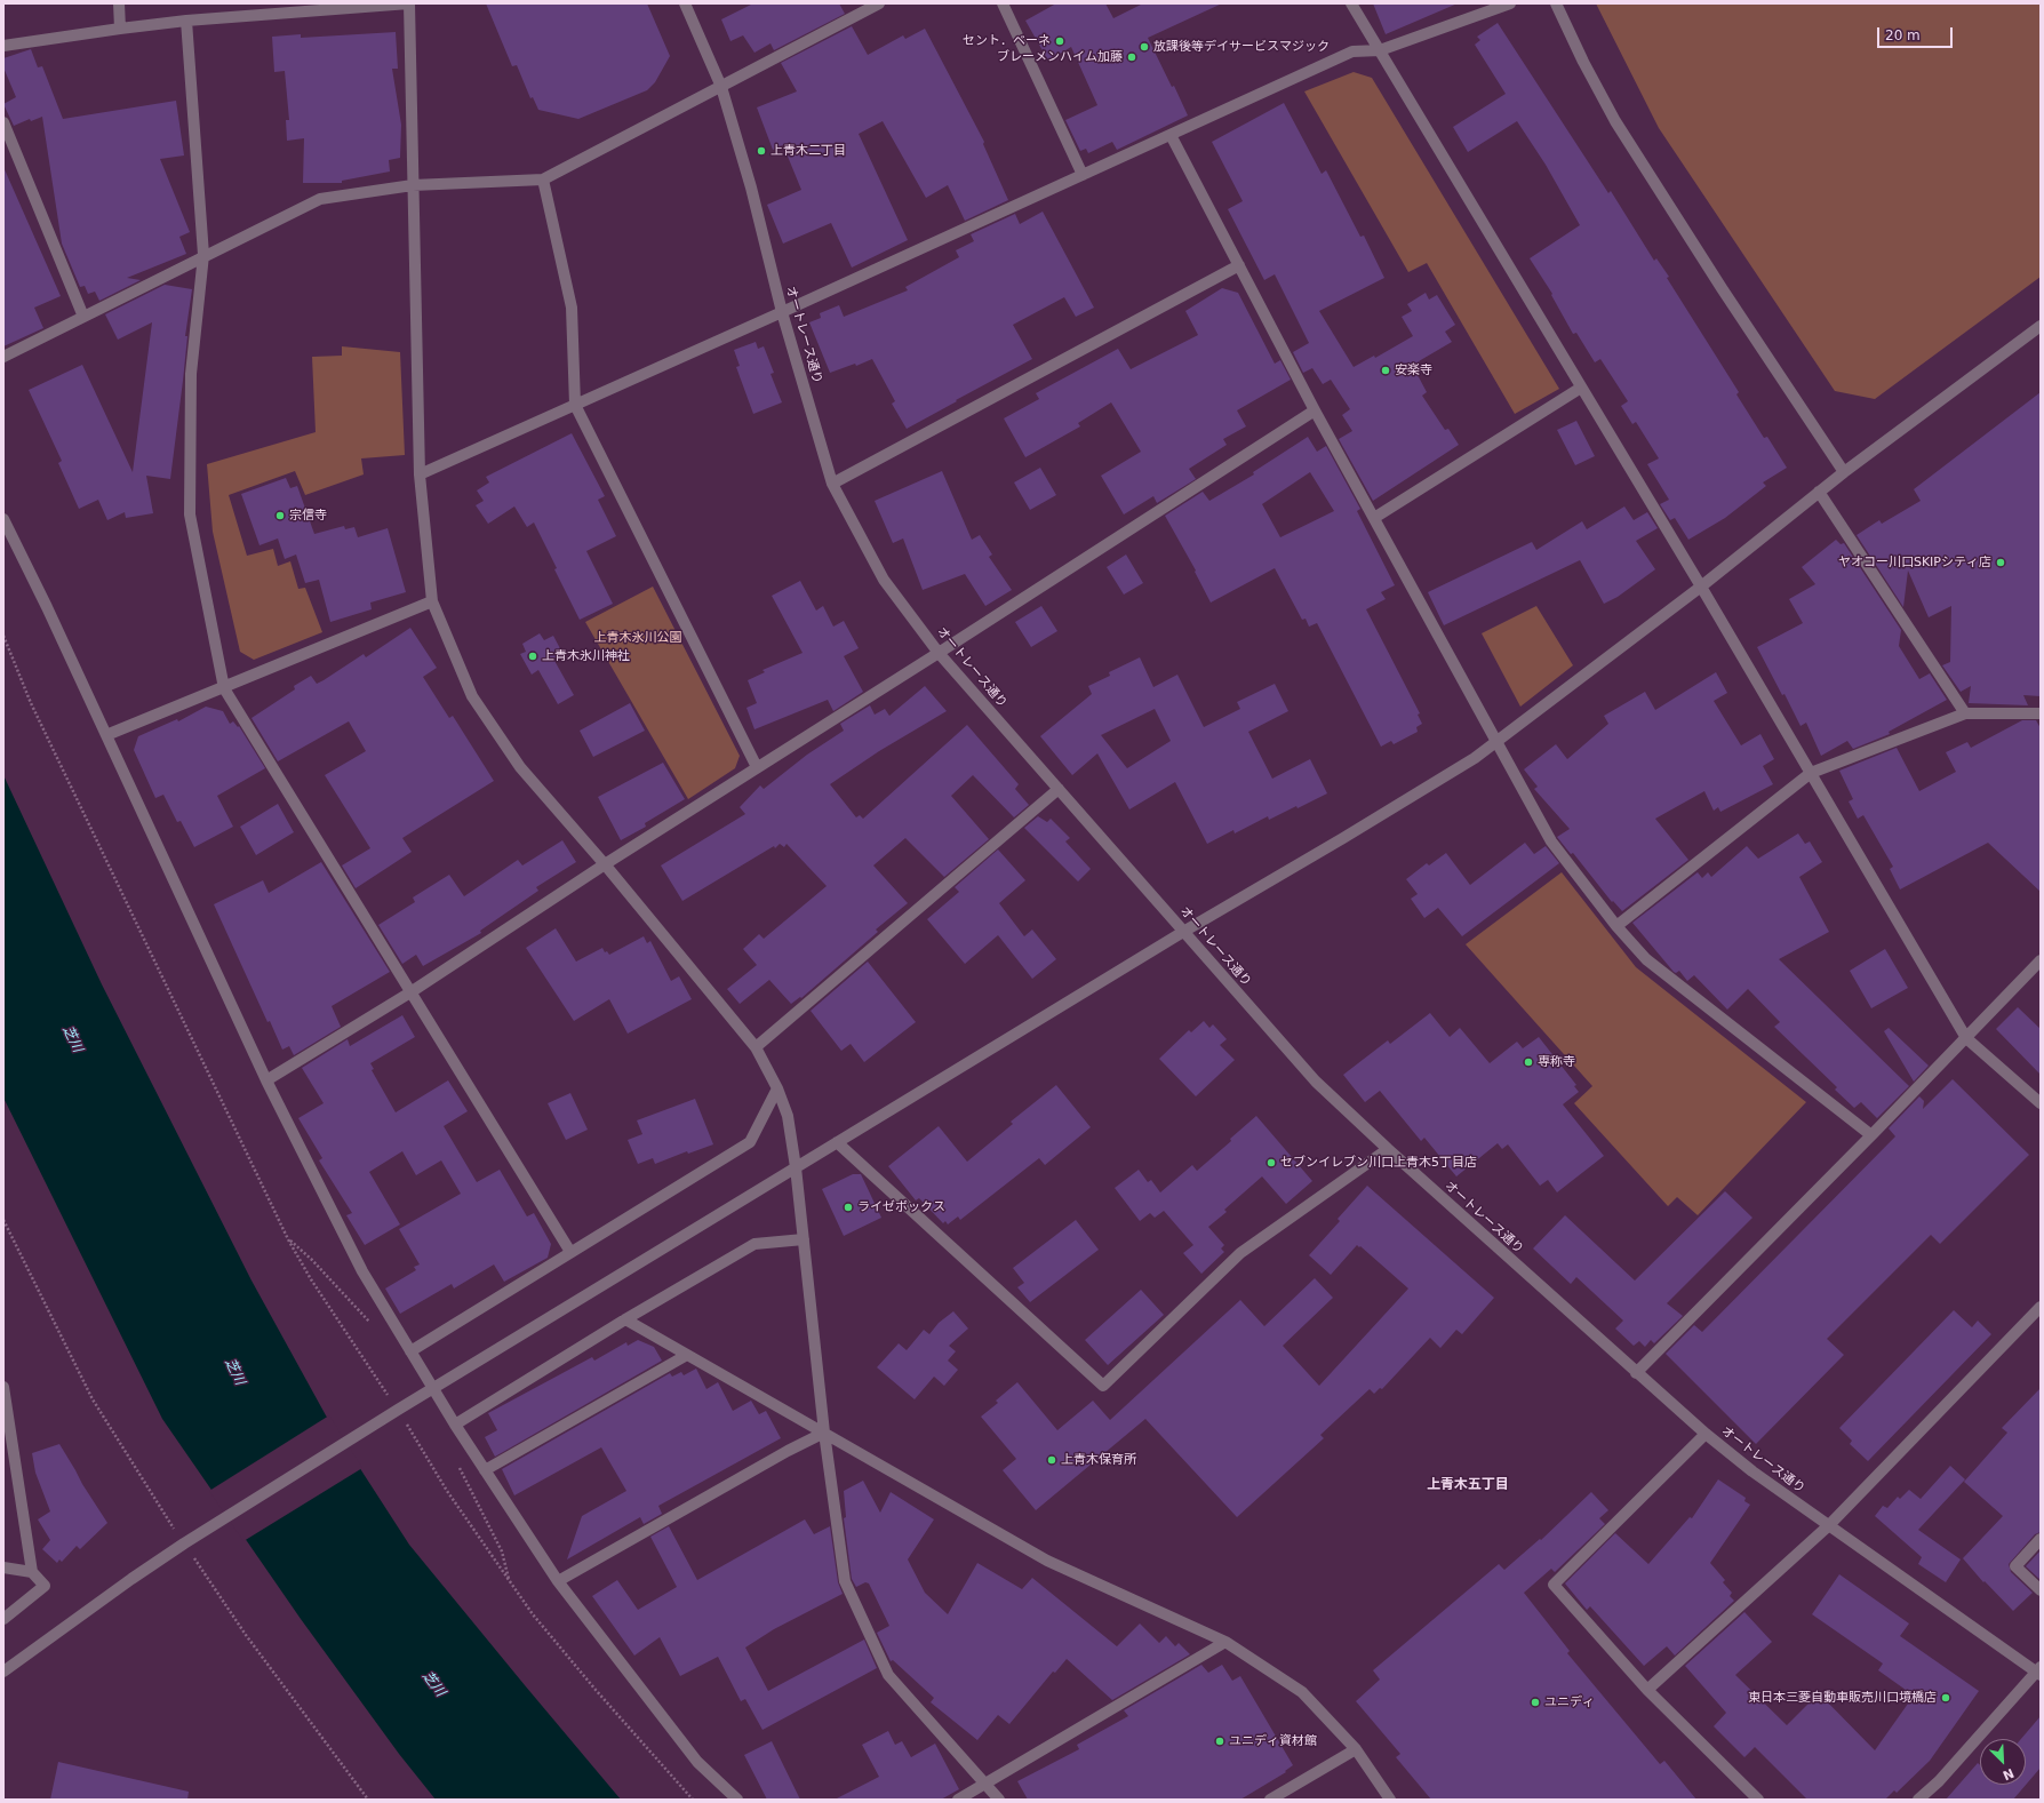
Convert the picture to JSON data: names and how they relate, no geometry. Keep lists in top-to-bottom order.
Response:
{
  "streets": {
    "street": ["オートレース通り"]
  },
  "districts": ["上青木五丁目"],
  "water": ["芝川"],
  "parks": ["上青木氷川公園"],
  "places": [
    "セント．ベーネ",
    "放課後等デイサービスマジック",
    "ブレーメンハイム加藤",
    "上青木二丁目",
    "安楽寺",
    "宗信寺",
    "ヤオコー川口SKIPシティ店",
    "上青木氷川神社",
    "専称寺",
    "セブンイレブン川口上青木5丁目店",
    "ライゼボックス",
    "上青木保育所",
    "東日本三菱自動車販売川口境橋店",
    "ユニディ",
    "ユニディ資材館"
  ],
  "scale_bar": "20 m",
  "north": "bottom right"
}
